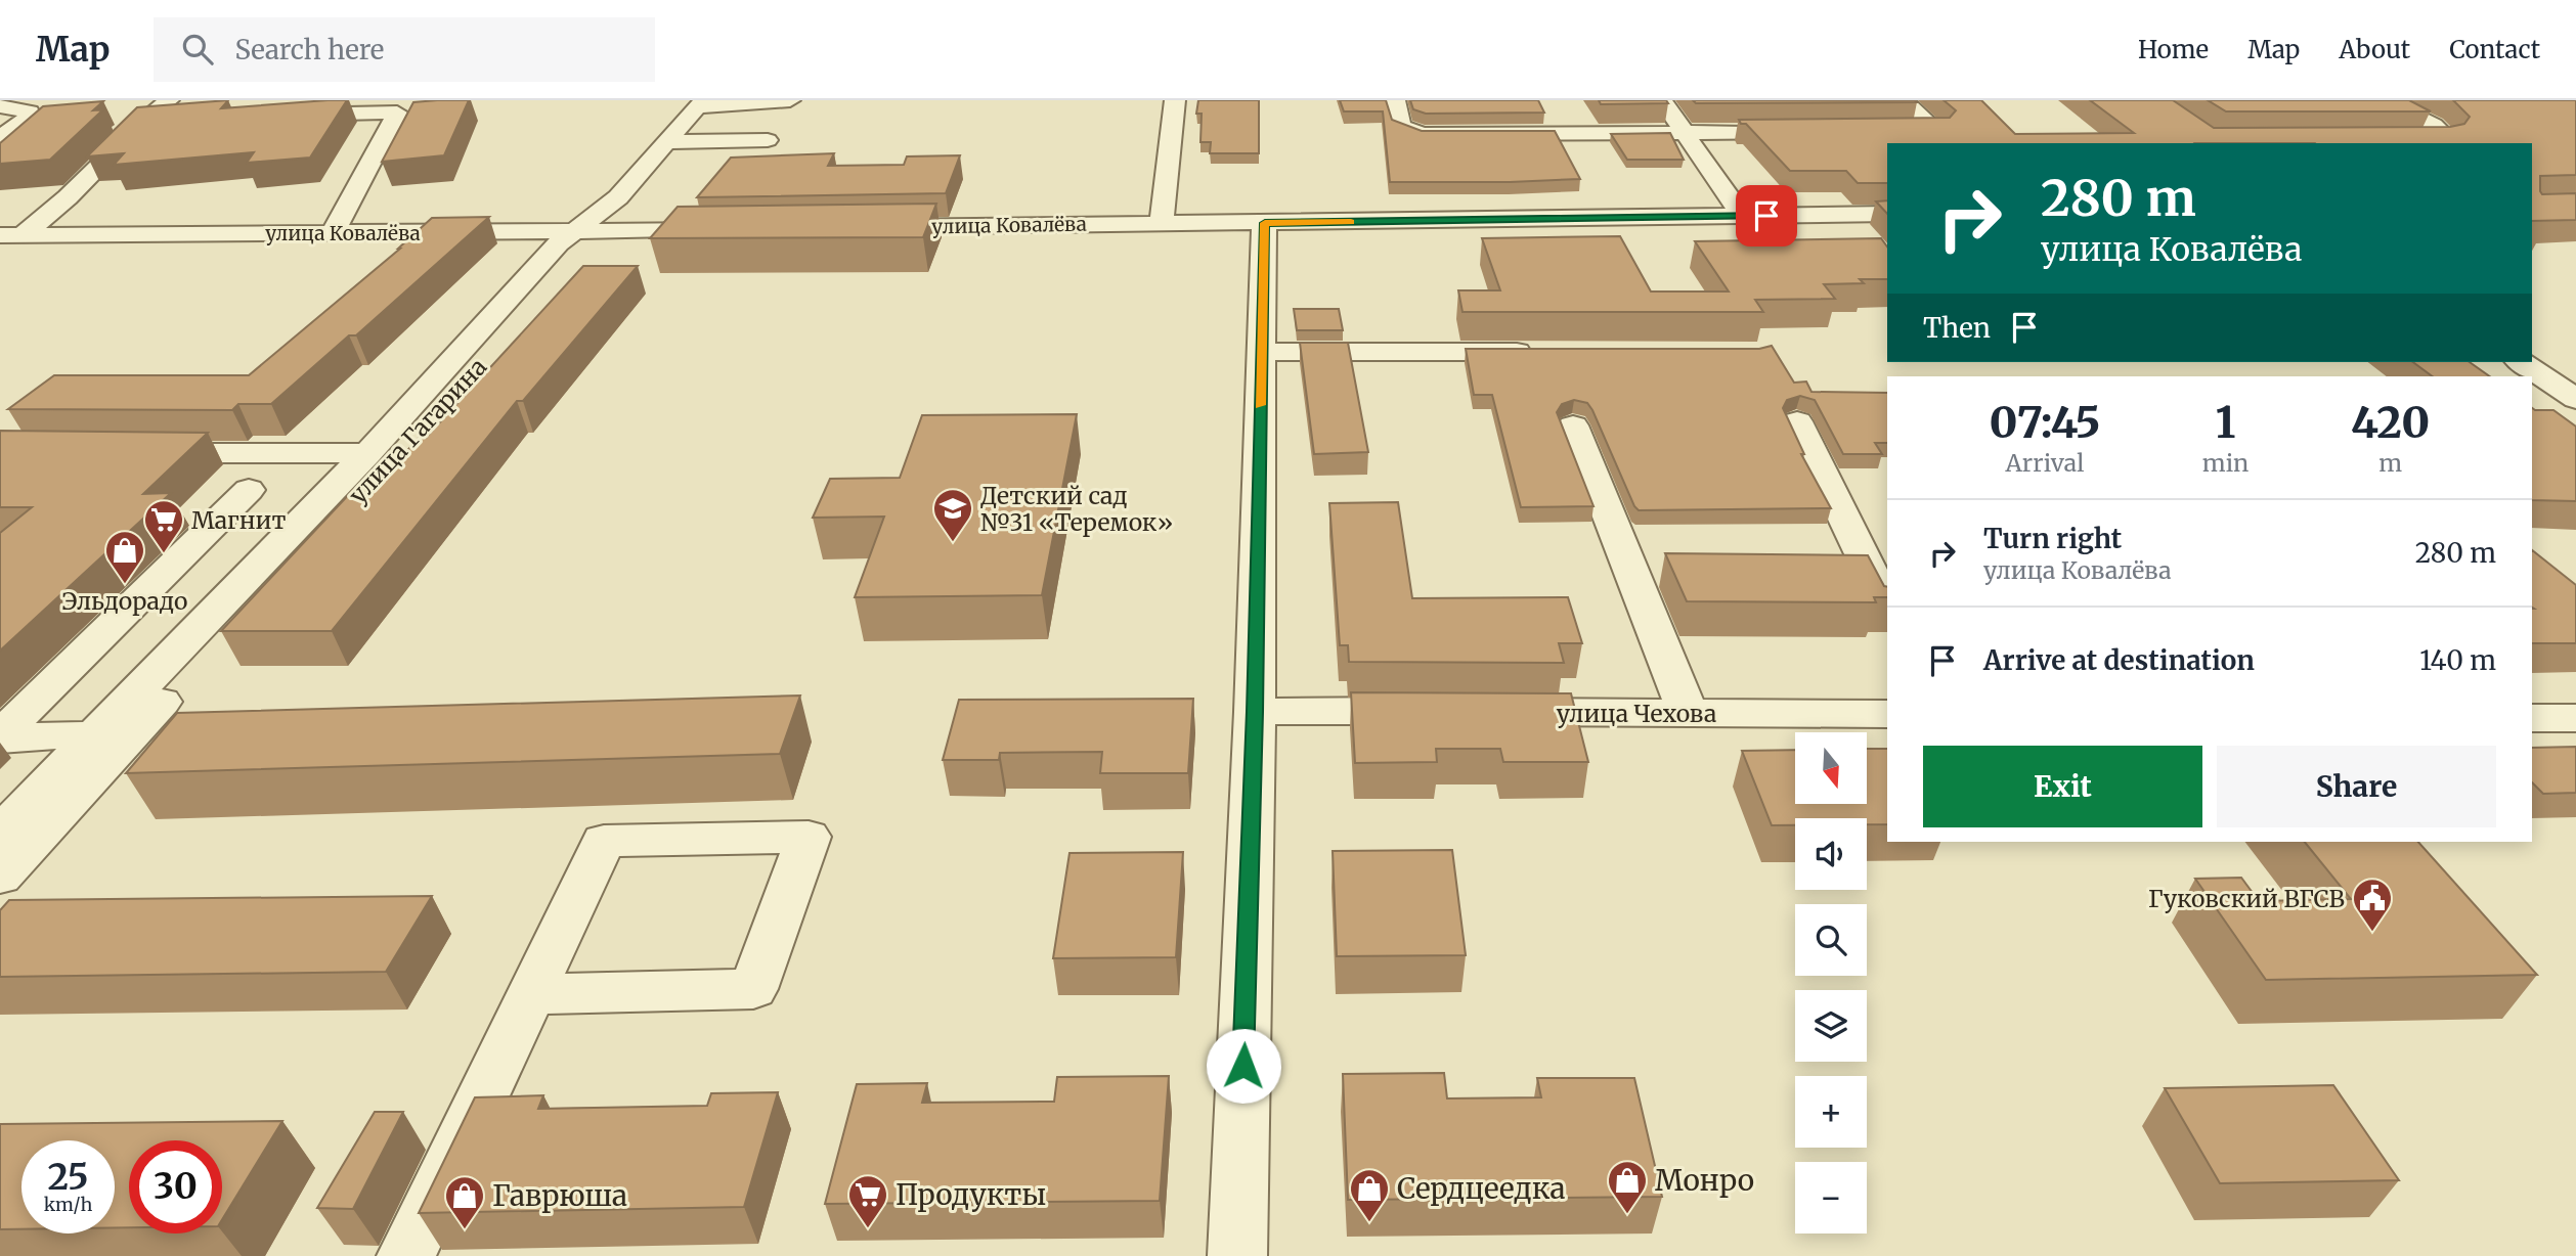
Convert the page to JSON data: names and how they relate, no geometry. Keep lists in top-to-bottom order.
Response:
{
  "streets": {
    "street": ["улица Ковалёва", "улица Гагарина", "улица Чехова"]
  },
  "crossings": [
    ["улица Ковалёва", "улица Гагарина"]
  ],
  "places": {
    "school or university": ["Детский сад №31 «Теремок»"],
    "supermarket": ["Магнит", "Продукты"],
    "shop": [
      "Эльдорадо",
      "Монро",
      "Сердцеедка",
      "Гаврюша"
    ],
    "public building": ["Гуковский ВГСВ"]
  },
  "north": "bottom",
  "page": {
    "header": "Map",
    "search": "Search here",
    "nav": [
      "Home",
      "Map",
      "About",
      "Contact"
    ],
    "turn": ["280 m", "улица Ковалёва"],
    "then": "Then",
    "eta": [
      "07:45",
      "Arrival",
      "1",
      "min",
      "420",
      "m"
    ],
    "list": [
      {
        "name": "Turn right",
        "note": "улица Ковалёва",
        "value": "280 m"
      },
      {
        "name": "Arrive at destination",
        "value": "140 m"
      }
    ],
    "buttons": ["Exit", "Share"],
    "map_buttons": ["+", "−"],
    "speed": "25 km/h",
    "limit": "30"
  }
}
